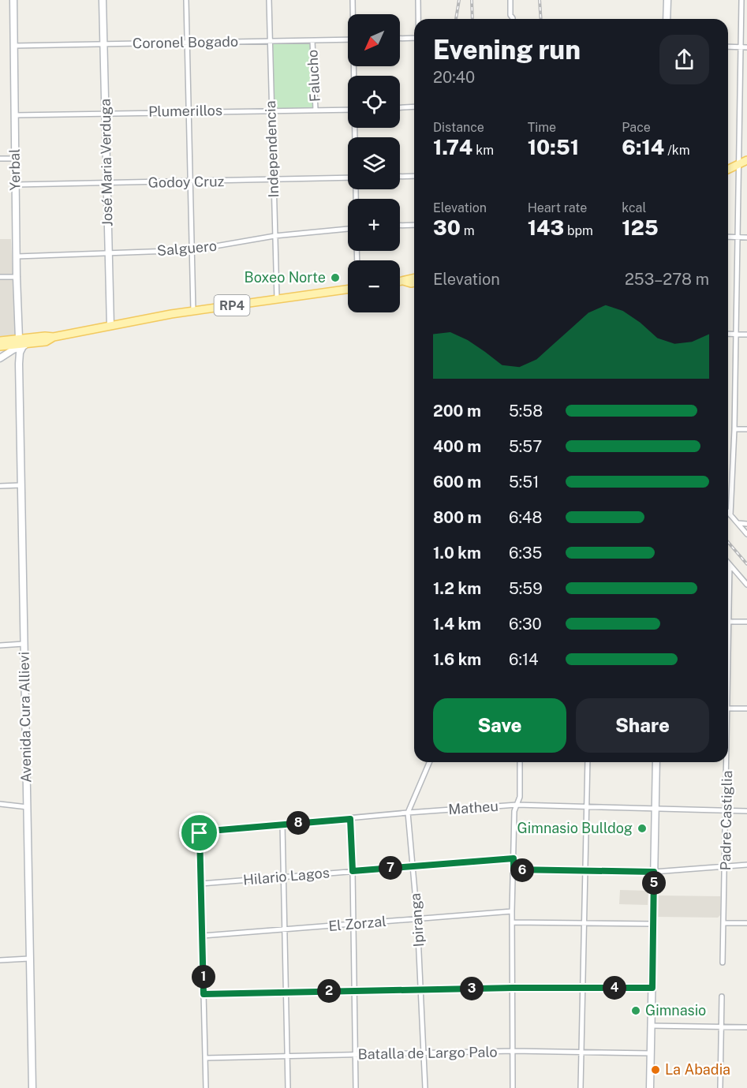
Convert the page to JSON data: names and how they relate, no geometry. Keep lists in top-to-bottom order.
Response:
{
  "streets": {
    "main road": ["RP4"],
    "street": [
      "Coronel Bogado",
      "Falucho",
      "Plumerillos",
      "Independencia",
      "José Maria Verduga",
      "Yerbal",
      "Godoy Cruz",
      "Salguero",
      "Avenida Cura Allievi",
      "Matheu",
      "Padre Castiglia",
      "Hilario Lagos",
      "Ipiranga",
      "El Zorzal",
      "Batalla de Largo Palo"
    ]
  },
  "crossings": [
    ["Coronel Bogado", "Falucho"],
    ["Coronel Bogado", "Independencia"],
    ["Coronel Bogado", "José Maria Verduga"],
    ["Coronel Bogado", "Yerbal"],
    ["Falucho", "Plumerillos"],
    ["Plumerillos", "Independencia"],
    ["Plumerillos", "José Maria Verduga"],
    ["Plumerillos", "Yerbal"],
    ["Independencia", "Godoy Cruz"],
    ["Independencia", "Salguero"],
    ["Independencia", "RP4"],
    ["José Maria Verduga", "Godoy Cruz"],
    ["José Maria Verduga", "Salguero"],
    ["José Maria Verduga", "RP4"],
    ["Yerbal", "Godoy Cruz"],
    ["Yerbal", "Salguero"],
    ["Yerbal", "RP4"],
    ["Matheu", "Padre Castiglia"],
    ["Matheu", "Hilario Lagos"],
    ["Matheu", "Ipiranga"],
    ["Hilario Lagos", "Ipiranga"],
    ["Ipiranga", "El Zorzal"],
    ["Ipiranga", "Batalla de Largo Palo"]
  ],
  "places": [
    "Boxeo Norte",
    "Gimnasio Bulldog",
    "Gimnasio",
    "La Abadia"
  ],
  "north": "bottom left",
  "page": {
    "map_buttons": ["+", "−"],
    "heading": ["Evening run", "20:40"],
    "stats": [
      ["Distance", "1.74 km"],
      ["Time", "10:51"],
      ["Pace", "6:14 /km"],
      ["Elevation", "30 m"],
      ["Heart rate", "143 bpm"],
      ["kcal", "125"]
    ],
    "chart": ["Elevation", "253–278 m"],
    "list": [
      {
        "name": "200 m",
        "note": "5:58"
      },
      {
        "name": "400 m",
        "note": "5:57"
      },
      {
        "name": "600 m",
        "note": "5:51"
      },
      {
        "name": "800 m",
        "note": "6:48"
      },
      {
        "name": "1.0 km",
        "note": "6:35"
      },
      {
        "name": "1.2 km",
        "note": "5:59"
      },
      {
        "name": "1.4 km",
        "note": "6:30"
      },
      {
        "name": "1.6 km",
        "note": "6:14"
      }
    ],
    "buttons": ["Save", "Share"],
    "pins": [
      "8",
      "7",
      "6",
      "5",
      "1",
      "4",
      "3",
      "2"
    ]
  }
}
